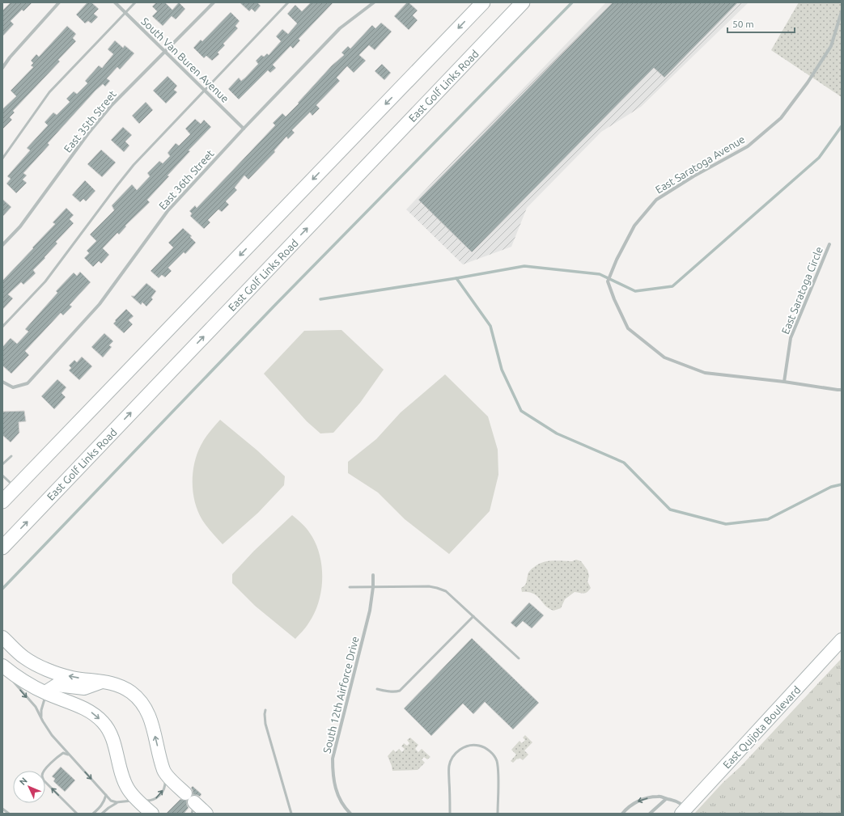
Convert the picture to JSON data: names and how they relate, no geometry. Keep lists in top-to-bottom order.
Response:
{
  "streets": {
    "main road": ["East Golf Links Road", "East Quijota Boulevard"],
    "street": [
      "South Van Buren Avenue",
      "East 35th Street",
      "East Saratoga Avenue",
      "East 36th Street",
      "East Saratoga Circle",
      "South 12th Airforce Drive"
    ]
  },
  "crossings": [
    ["South Van Buren Avenue", "East 35th Street"],
    ["South Van Buren Avenue", "East 36th Street"],
    ["East Saratoga Avenue", "East Saratoga Circle"]
  ],
  "scale_bar": "50 m",
  "north": "top left"
}
